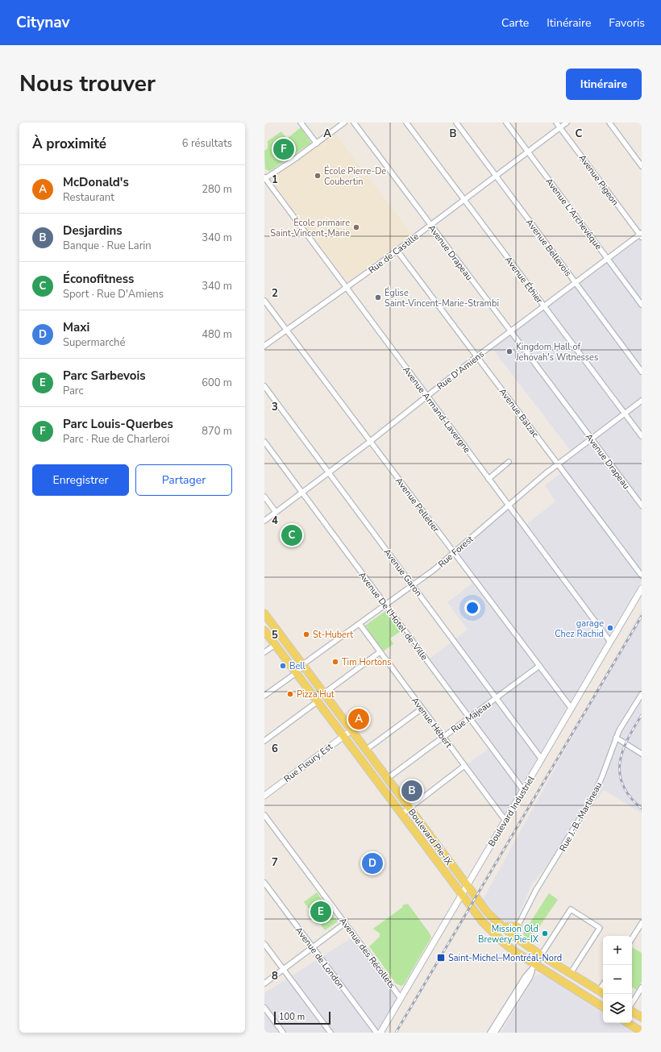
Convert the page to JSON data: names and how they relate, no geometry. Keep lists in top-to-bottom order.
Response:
{
  "streets": {
    "main road": ["Boulevard Pie-IX"],
    "street": [
      "Avenue Pigeon",
      "Avenue L'Archevêque",
      "Avenue Bellevois",
      "Avenue Drapeau",
      "Rue de Castille",
      "Avenue Éthier",
      "Rue D'Amiens",
      "Avenue Armand-Lavergne",
      "Avenue Balzac",
      "Avenue Pelletier",
      "Rue Forest",
      "Avenue Garon",
      "Avenue De l'Hotel-de-Ville",
      "Rue Majeau",
      "Avenue Hébert",
      "Rue Fleury Est",
      "Boulevard Industriel",
      "Rue J.-B.-Martineau",
      "Avenue des Récollets",
      "Avenue de London"
    ]
  },
  "crossings": [
    ["Avenue Pigeon", "Rue de Castille"],
    ["Avenue Pigeon", "Rue D'Amiens"],
    ["Avenue L'Archevêque", "Rue de Castille"],
    ["Avenue L'Archevêque", "Rue D'Amiens"],
    ["Avenue Bellevois", "Rue de Castille"],
    ["Avenue Bellevois", "Rue D'Amiens"],
    ["Avenue Drapeau", "Rue de Castille"],
    ["Avenue Drapeau", "Rue D'Amiens"],
    ["Avenue Drapeau", "Rue Forest"],
    ["Rue de Castille", "Avenue Éthier"],
    ["Rue de Castille", "Avenue Armand-Lavergne"],
    ["Rue de Castille", "Avenue Balzac"],
    ["Rue de Castille", "Avenue Pelletier"],
    ["Avenue Éthier", "Rue D'Amiens"],
    ["Avenue Éthier", "Rue Forest"],
    ["Rue D'Amiens", "Avenue Armand-Lavergne"],
    ["Rue D'Amiens", "Avenue Balzac"],
    ["Rue D'Amiens", "Avenue Pelletier"],
    ["Rue D'Amiens", "Avenue Garon"],
    ["Rue D'Amiens", "Avenue De l'Hotel-de-Ville"],
    ["Avenue Armand-Lavergne", "Rue Forest"],
    ["Avenue Armand-Lavergne", "Boulevard Industriel"],
    ["Avenue Balzac", "Rue Forest"],
    ["Avenue Pelletier", "Rue Forest"],
    ["Avenue Pelletier", "Rue Majeau"],
    ["Avenue Pelletier", "Boulevard Industriel"],
    ["Rue Forest", "Avenue Garon"],
    ["Rue Forest", "Avenue De l'Hotel-de-Ville"],
    ["Rue Forest", "Avenue Hébert"],
    ["Rue Forest", "Boulevard Pie-IX"],
    ["Avenue Garon", "Rue Majeau"],
    ["Avenue Garon", "Boulevard Industriel"],
    ["Avenue De l'Hotel-de-Ville", "Rue Majeau"],
    ["Avenue De l'Hotel-de-Ville", "Boulevard Industriel"],
    ["Rue Majeau", "Avenue Hébert"],
    ["Rue Majeau", "Boulevard Pie-IX"],
    ["Avenue Hébert", "Boulevard Industriel"],
    ["Rue Fleury Est", "Boulevard Pie-IX"],
    ["Boulevard Industriel", "Boulevard Pie-IX"],
    ["Boulevard Industriel", "Avenue des Récollets"],
    ["Rue J.-B.-Martineau", "Boulevard Pie-IX"]
  ],
  "places": {
    "other": [
      "École Pierre-De Coubertin",
      "École primaire Saint-Vincent-Marie",
      "Église Saint-Vincent-Marie-Strambi",
      "Kingdom Hall of Jehovah's Witnesses",
      "garage Chez Rachid",
      "St-Hubert",
      "Tim Hortons",
      "Bell",
      "Pizza Hut",
      "Mission Old Brewery Pie-IX"
    ],
    "transit": ["Saint-Michel–Montréal-Nord"]
  },
  "scale_bar": "100 m",
  "page": {
    "header": "Citynav",
    "nav": ["Carte", "Itinéraire", "Favoris"],
    "title": "Nous trouver",
    "buttons": [
      "Itinéraire",
      ["Enregistrer", "Partager"]
    ],
    "heading": ["À proximité", "6 résultats"],
    "pins": [
      "F",
      "C",
      "A",
      "B",
      "D",
      "E"
    ],
    "list": [
      {
        "mark": "A",
        "name": "McDonald's",
        "note": "Restaurant",
        "value": "280 m"
      },
      {
        "mark": "B",
        "name": "Desjardins",
        "note": "Banque · Rue Larin",
        "value": "340 m"
      },
      {
        "mark": "C",
        "name": "Éconofitness",
        "note": "Sport · Rue D'Amiens",
        "value": "340 m"
      },
      {
        "mark": "D",
        "name": "Maxi",
        "note": "Supermarché",
        "value": "480 m"
      },
      {
        "mark": "E",
        "name": "Parc Sarbevois",
        "note": "Parc",
        "value": "600 m"
      },
      {
        "mark": "F",
        "name": "Parc Louis-Querbes",
        "note": "Parc · Rue de Charleroi",
        "value": "870 m"
      }
    ],
    "map_buttons": ["+", "−"],
    "scale": "100 m"
  },
  "grid": {
    "columns": ["A", "B", "C"],
    "rows": [
      "1",
      "2",
      "3",
      "4",
      "5",
      "6",
      "7",
      "8"
    ]
  }
}
